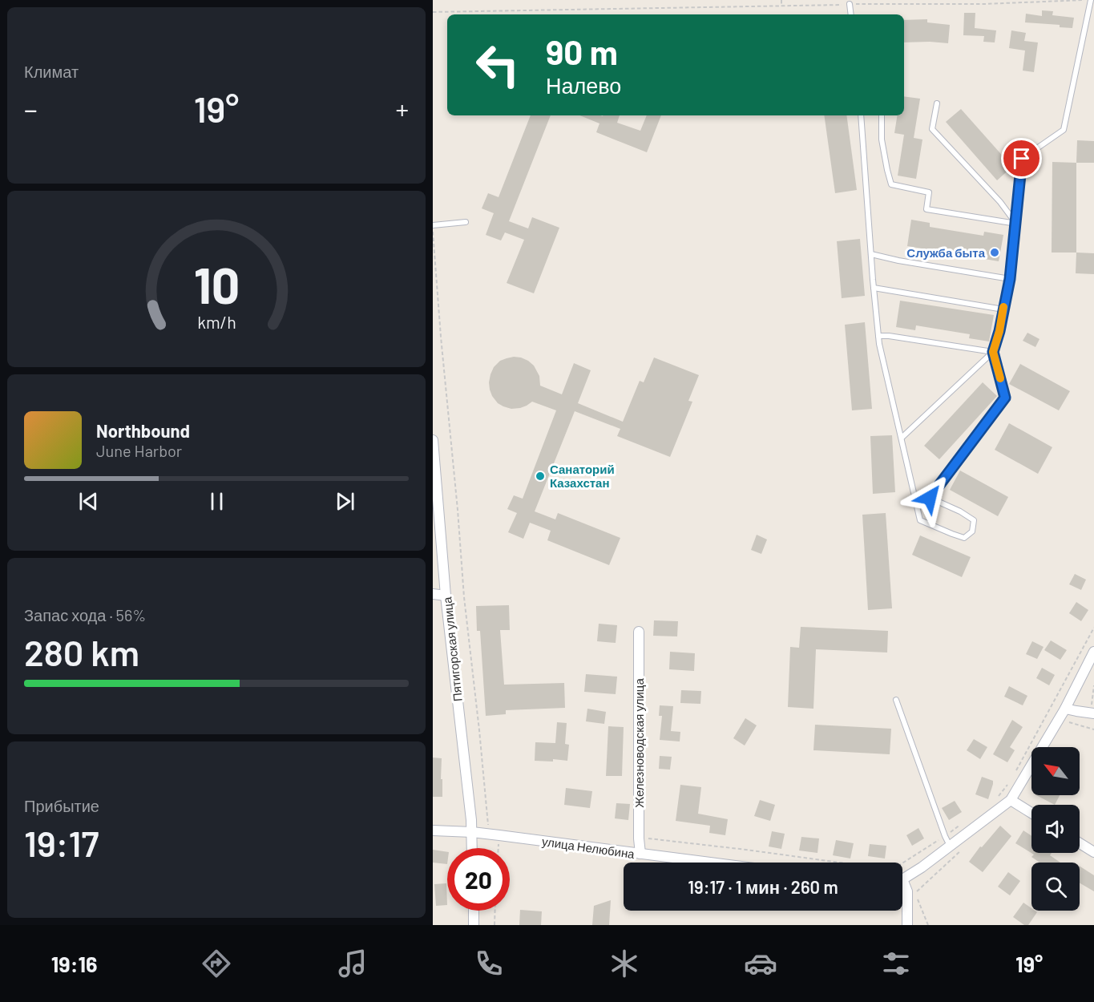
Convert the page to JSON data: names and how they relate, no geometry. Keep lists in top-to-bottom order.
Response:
{
  "streets": {
    "street": ["Пятигорская улица", "Железноводская улица", "улица Нелюбина"]
  },
  "crossings": [
    ["Пятигорская улица", "улица Нелюбина"],
    ["Железноводская улица", "улица Нелюбина"]
  ],
  "places": ["Служба быта", "Санаторий Казахстан"],
  "north": "top left",
  "page": {
    "tile": [
      "Климат",
      ["Запас хода · 56%", "280 km"],
      ["Прибытие", "19:17"]
    ],
    "turn": ["90 m", "Налево"],
    "heat": ["−", "19°", "+"],
    "song": ["Northbound", "June Harbor"],
    "limit": "20",
    "trip": "19:17 · 1 мин · 260 m",
    "tabs": ["19:16", "19°"],
    "gauge": ["10", "km/h"]
  }
}
